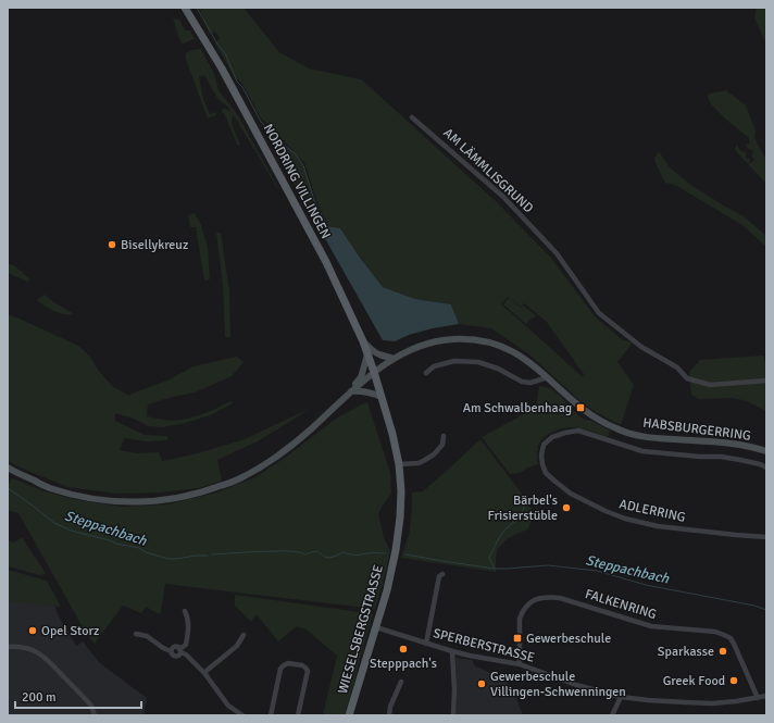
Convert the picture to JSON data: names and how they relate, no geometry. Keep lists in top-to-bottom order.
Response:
{
  "streets": {
    "main road": ["NORDRING VILLINGEN", "WIESELSBERGSTRASSE"],
    "street": [
      "AM LÄMMLISGRUND",
      "HABSBURGERRING",
      "ADLERRING",
      "FALKENRING",
      "SPERBERSTRASSE"
    ]
  },
  "crossings": [
    ["NORDRING VILLINGEN", "HABSBURGERRING"],
    ["NORDRING VILLINGEN", "WIESELSBERGSTRASSE"],
    ["HABSBURGERRING", "WIESELSBERGSTRASSE"],
    ["FALKENRING", "SPERBERSTRASSE"],
    ["WIESELSBERGSTRASSE", "SPERBERSTRASSE"]
  ],
  "water": ["Steppachbach"],
  "places": {
    "other": [
      "Bisellykreuz",
      "Bärbel's Frisierstüble",
      "Opel Storz",
      "Stepppach's",
      "Sparkasse",
      "Greek Food",
      "Gewerbeschule Villingen-Schwenningen"
    ],
    "transit": ["Am Schwalbenhaag", "Gewerbeschule"]
  },
  "scale_bar": "200 m"
}
